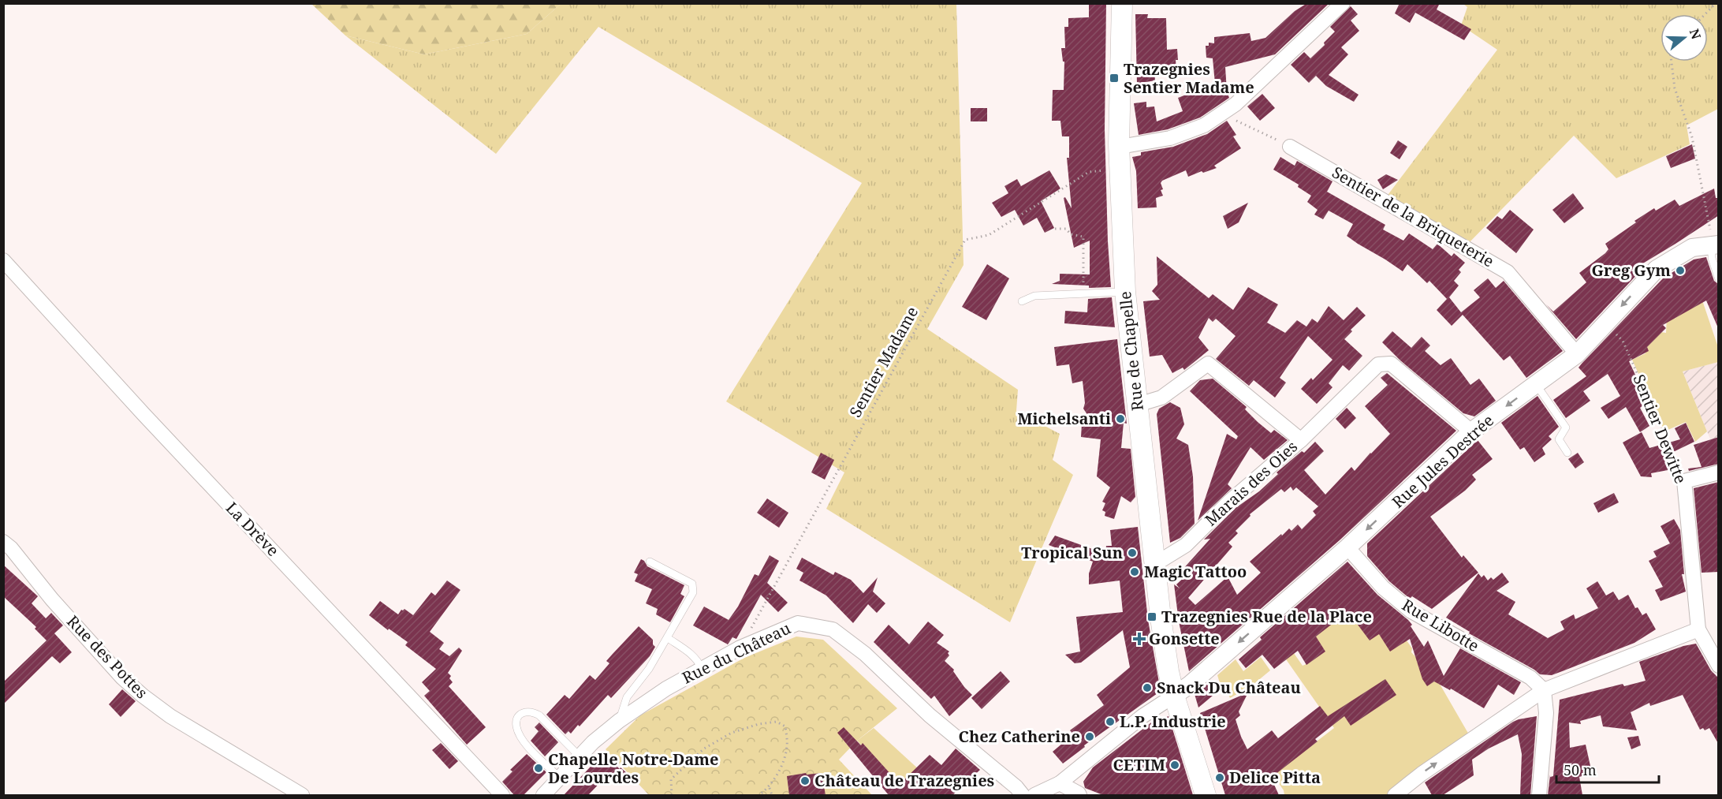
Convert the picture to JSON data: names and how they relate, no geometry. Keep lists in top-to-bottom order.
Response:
{
  "streets": {
    "main road": ["Rue de Chapelle"],
    "street": [
      "Sentier de la Briqueterie",
      "Sentier Dewitte",
      "Rue Jules Destrée",
      "Marais des Oies",
      "La Drève",
      "Rue Libotte",
      "Rue du Château",
      "Rue des Pottes"
    ],
    "path": ["Sentier Madame"]
  },
  "crossings": [
    ["Sentier de la Briqueterie", "Rue Jules Destrée"],
    ["Rue de Chapelle", "Sentier Madame"],
    ["Rue de Chapelle", "Rue Jules Destrée"],
    ["Rue de Chapelle", "Marais des Oies"],
    ["Sentier Madame", "Rue du Château"],
    ["Sentier Dewitte", "Rue Jules Destrée"],
    ["Rue Jules Destrée", "Rue Libotte"]
  ],
  "one_way": ["Rue Jules Destrée"],
  "places": {
    "transit": ["Trazegnies Sentier Madame", "Trazegnies Rue de la Place"],
    "other": [
      "Greg Gym",
      "Michelsanti",
      "Tropical Sun",
      "Magic Tattoo",
      "Snack Du Château",
      "L.P. Industrie",
      "Chez Catherine",
      "CETIM",
      "Chapelle Notre-Dame De Lourdes",
      "Delice Pitta",
      "Château de Trazegnies"
    ],
    "health": ["Gonsette"]
  },
  "scale_bar": "50 m",
  "north": "right"
}
